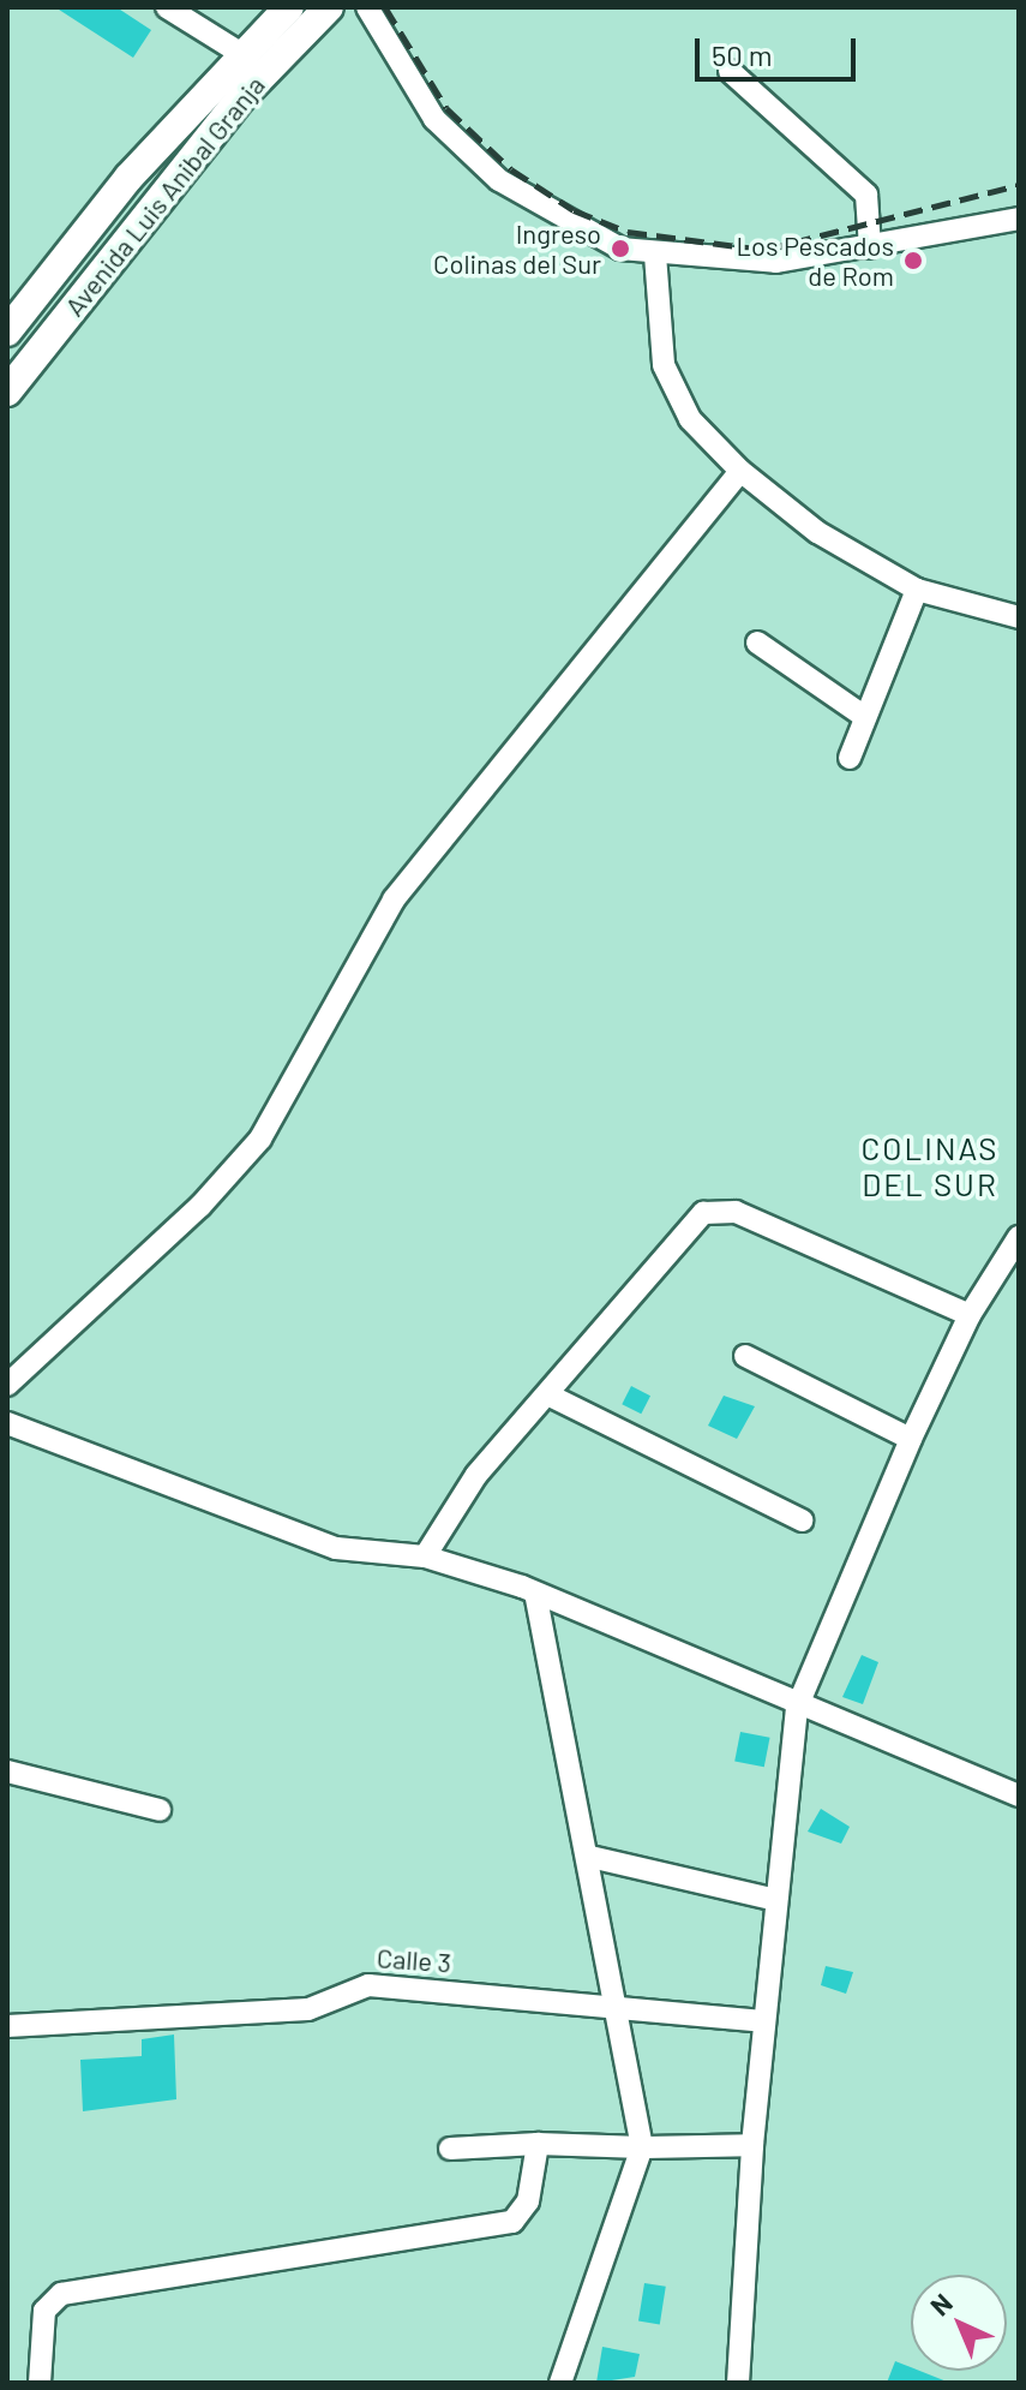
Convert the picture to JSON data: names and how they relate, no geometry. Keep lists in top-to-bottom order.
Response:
{
  "streets": {
    "main road": ["Avenida Luis Anibal Granja"],
    "street": ["Calle 3"]
  },
  "districts": ["COLINAS DEL SUR"],
  "places": ["Ingreso Colinas del Sur", "Los Pescados de Rom"],
  "scale_bar": "50 m",
  "north": "top left"
}
